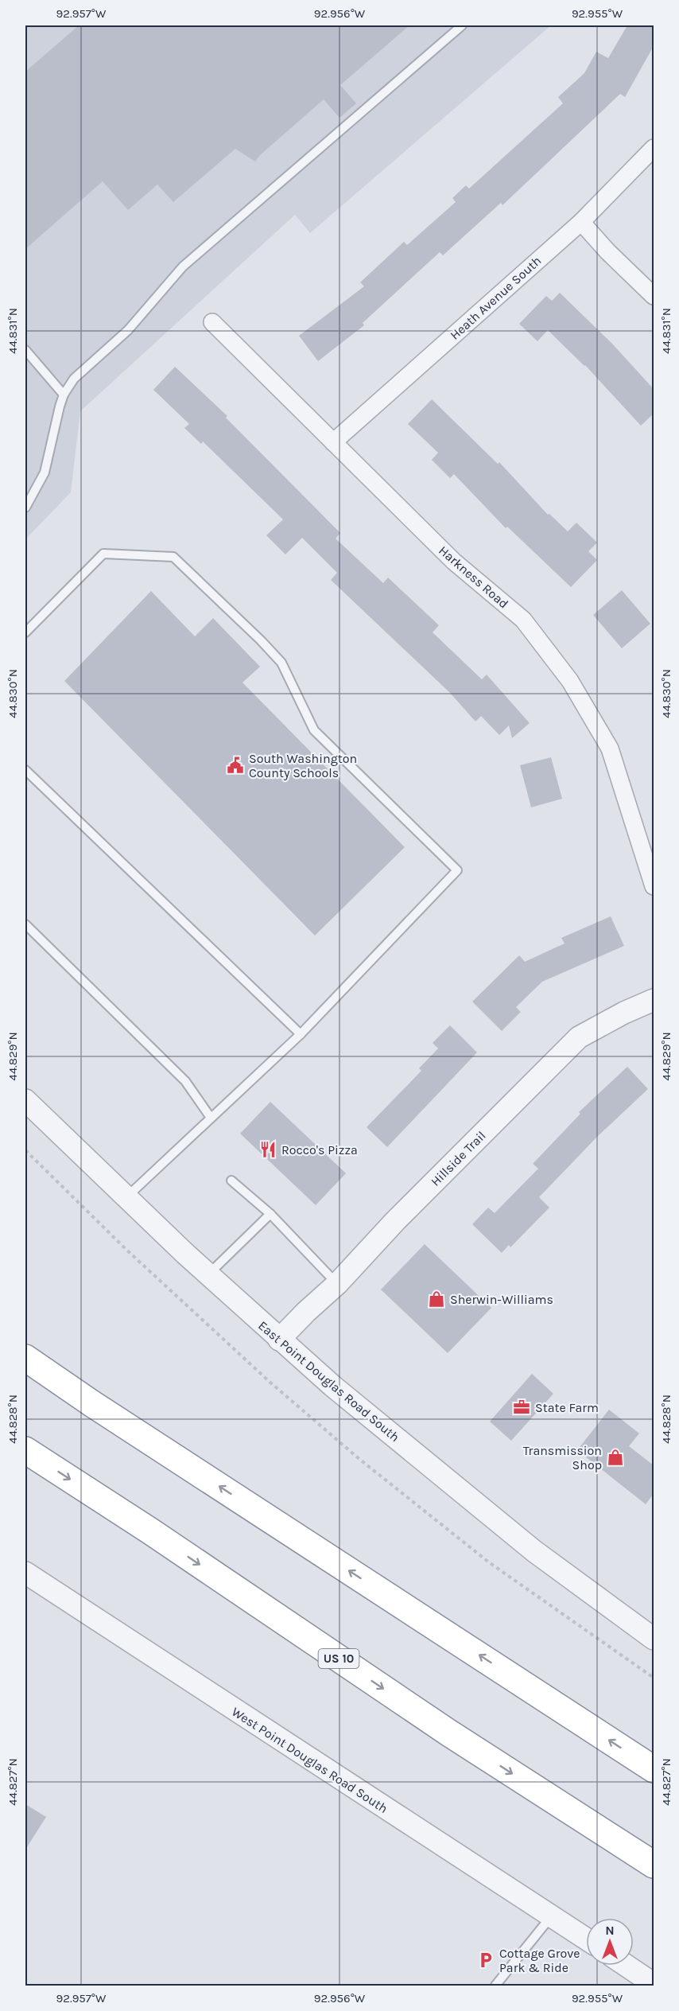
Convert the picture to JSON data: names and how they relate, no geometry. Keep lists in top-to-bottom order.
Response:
{
  "streets": {
    "highway": ["US 10"],
    "street": [
      "Heath Avenue South",
      "Harkness Road",
      "Hillside Trail",
      "East Point Douglas Road South",
      "West Point Douglas Road South"
    ]
  },
  "crossings": [
    ["Heath Avenue South", "Harkness Road"],
    ["Hillside Trail", "East Point Douglas Road South"]
  ],
  "places": {
    "public building": ["South Washington County Schools"],
    "restaurant": ["Rocco's Pizza"],
    "shop": ["Sherwin-Williams", "Transmission Shop"],
    "office": ["State Farm"],
    "parking": ["Cottage Grove Park & Ride"]
  },
  "north": "top",
  "coordinates": [
    "92.957°W",
    "92.956°W",
    "92.955°W",
    "44.831°N",
    "44.830°N",
    "44.829°N",
    "44.828°N",
    "44.827°N"
  ]
}
